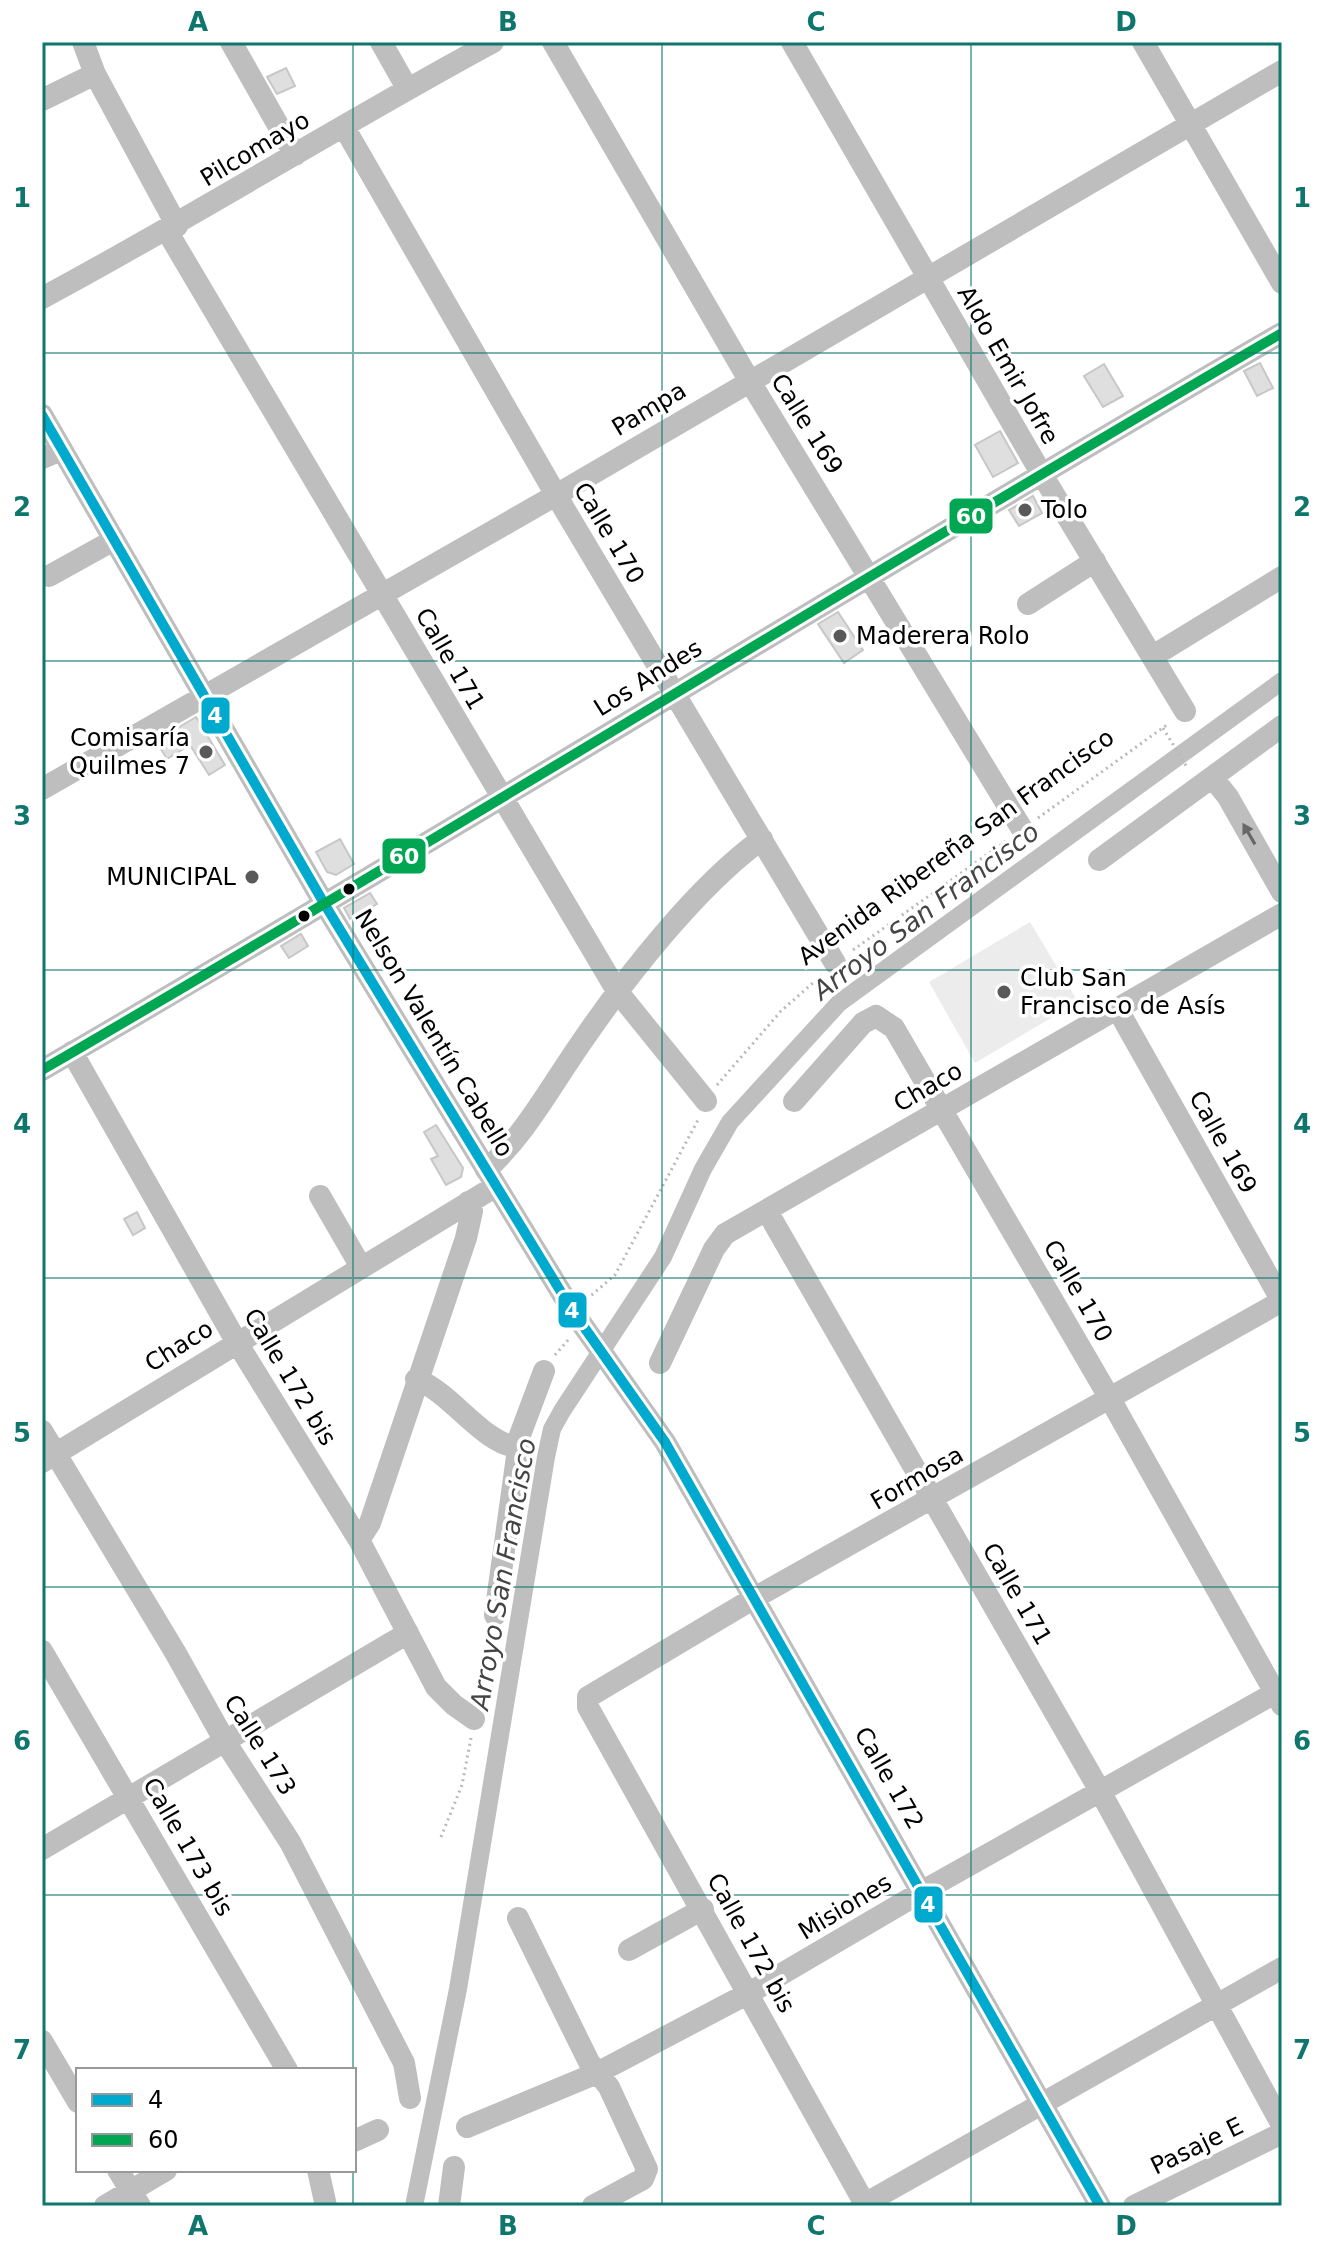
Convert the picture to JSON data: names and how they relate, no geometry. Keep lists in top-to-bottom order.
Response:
{
  "streets": {
    "street": [
      "Pilcomayo",
      "Aldo Emir Jofre",
      "Pampa",
      "Calle 169",
      "Calle 170",
      "Calle 171",
      "Los Andes",
      "Nelson Valentín Cabello",
      "Chaco",
      "Calle 172 bis",
      "Formosa",
      "Calle 173",
      "Calle 172",
      "Calle 173 bis",
      "Misiones",
      "Pasaje E"
    ],
    "path": ["Avenida Ribereña San Francisco"]
  },
  "crossings": [
    ["Pilcomayo", "Calle 170"],
    ["Pilcomayo", "Calle 171"],
    ["Aldo Emir Jofre", "Pampa"],
    ["Aldo Emir Jofre", "Los Andes"],
    ["Aldo Emir Jofre", "Avenida Ribereña San Francisco"],
    ["Pampa", "Calle 169"],
    ["Pampa", "Calle 170"],
    ["Pampa", "Calle 171"],
    ["Pampa", "Nelson Valentín Cabello"],
    ["Calle 169", "Los Andes"],
    ["Calle 169", "Avenida Ribereña San Francisco"],
    ["Calle 169", "Chaco"],
    ["Calle 169", "Formosa"],
    ["Calle 170", "Los Andes"],
    ["Calle 170", "Avenida Ribereña San Francisco"],
    ["Calle 170", "Chaco"],
    ["Calle 170", "Formosa"],
    ["Calle 170", "Misiones"],
    ["Calle 171", "Los Andes"],
    ["Calle 171", "Avenida Ribereña San Francisco"],
    ["Calle 171", "Chaco"],
    ["Calle 171", "Formosa"],
    ["Calle 171", "Misiones"],
    ["Los Andes", "Nelson Valentín Cabello"],
    ["Los Andes", "Calle 172 bis"],
    ["Avenida Ribereña San Francisco", "Nelson Valentín Cabello"],
    ["Nelson Valentín Cabello", "Chaco"],
    ["Nelson Valentín Cabello", "Calle 172"],
    ["Chaco", "Calle 172 bis"],
    ["Chaco", "Calle 173"],
    ["Calle 172 bis", "Formosa"],
    ["Calle 172 bis", "Misiones"],
    ["Formosa", "Calle 172"],
    ["Calle 172", "Misiones"]
  ],
  "water": ["Arroyo San Francisco"],
  "places": [
    "Tolo",
    "Maderera Rolo",
    "Comisaría Quilmes 7",
    "MUNICIPAL",
    "Club San Francisco de Asís"
  ],
  "lines": ["transit line 60", "transit line 4"],
  "legend": ["4", "60"],
  "grid": {
    "columns": [
      "A",
      "B",
      "C",
      "D"
    ],
    "rows": [
      "1",
      "2",
      "3",
      "4",
      "5",
      "6",
      "7"
    ]
  }
}
